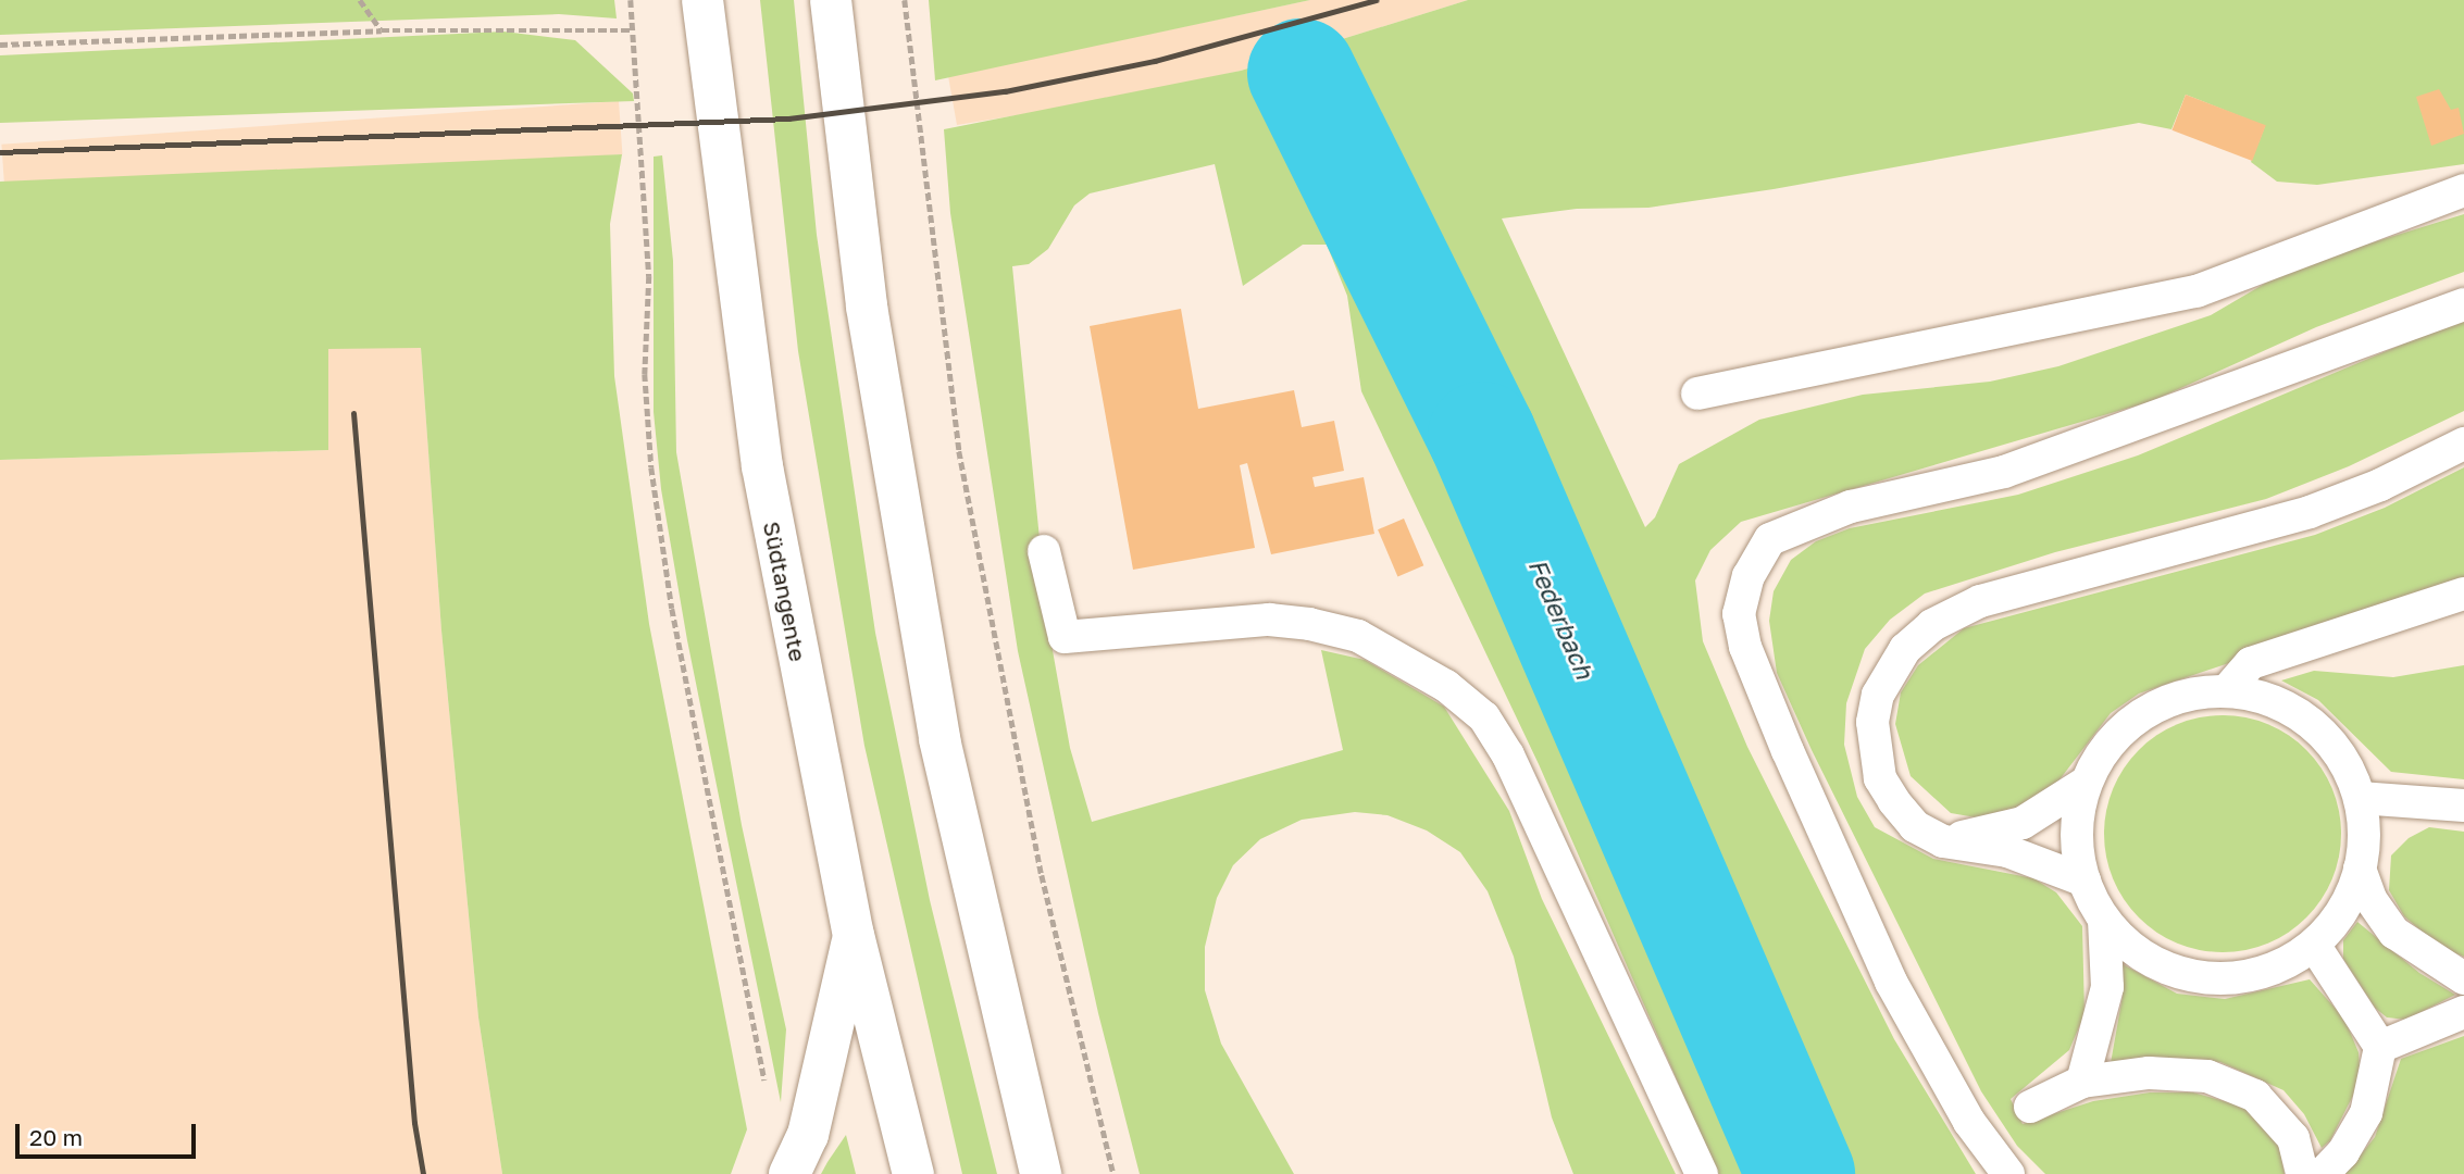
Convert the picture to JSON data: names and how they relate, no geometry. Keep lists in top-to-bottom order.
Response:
{
  "streets": {
    "highway": ["Südtangente"]
  },
  "water": ["Federbach"],
  "scale_bar": "20 m"
}
